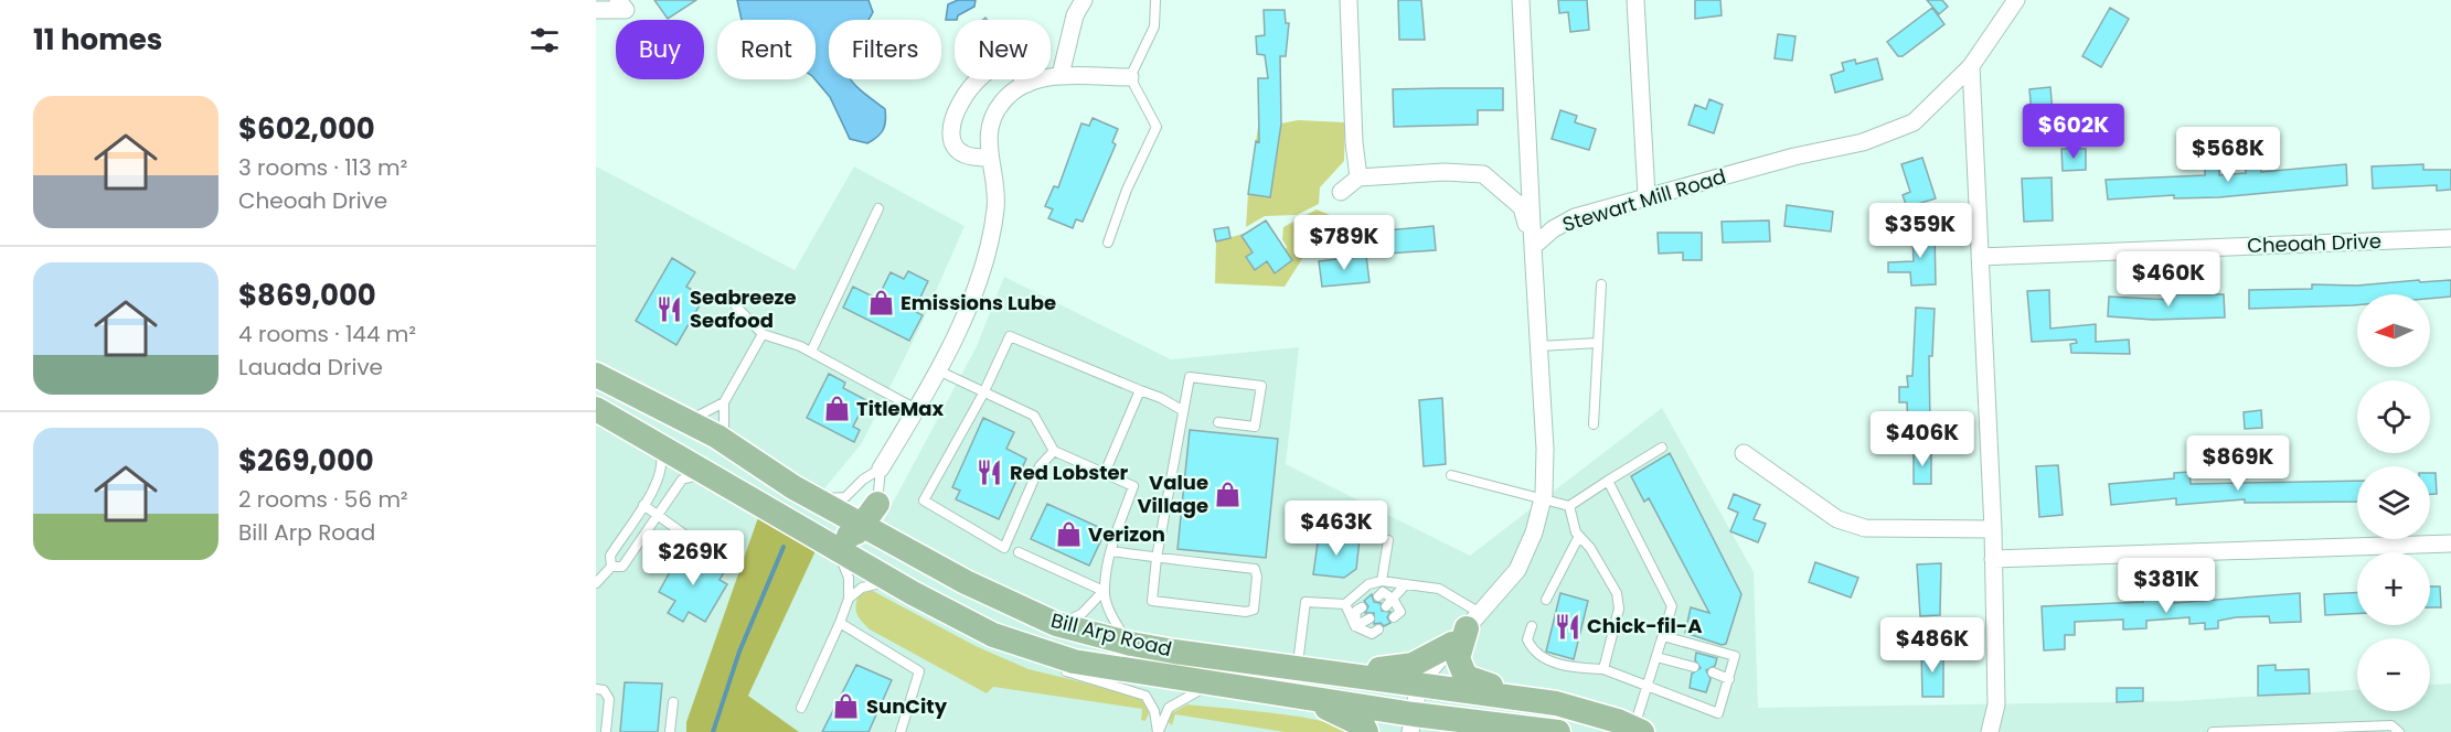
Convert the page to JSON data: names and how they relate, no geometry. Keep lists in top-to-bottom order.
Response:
{
  "streets": {
    "main road": ["Bill Arp Road"],
    "street": ["Stewart Mill Road", "Cheoah Drive"]
  },
  "places": {
    "shop": [
      "Emissions Lube",
      "TitleMax",
      "Value Village",
      "Verizon",
      "SunCity"
    ],
    "restaurant": ["Seabreeze Seafood", "Red Lobster", "Chick-fil-A"]
  },
  "north": "left",
  "page": {
    "heading": "11 homes",
    "chip": [
      "Buy",
      "Rent",
      "Filters",
      "New"
    ],
    "list": [
      {
        "name": "$602,000",
        "note": "3 rooms · 113 m² · Cheoah Drive"
      },
      {
        "name": "$869,000",
        "note": "4 rooms · 144 m² · Lauada Drive"
      },
      {
        "name": "$269,000",
        "note": "2 rooms · 56 m² · Bill Arp Road"
      }
    ],
    "price": [
      "$602K",
      "$568K",
      "$359K",
      "$789K",
      "$460K",
      "$406K",
      "$869K",
      "$463K",
      "$269K",
      "$381K",
      "$486K"
    ],
    "map_buttons": ["+", "−"]
  }
}
